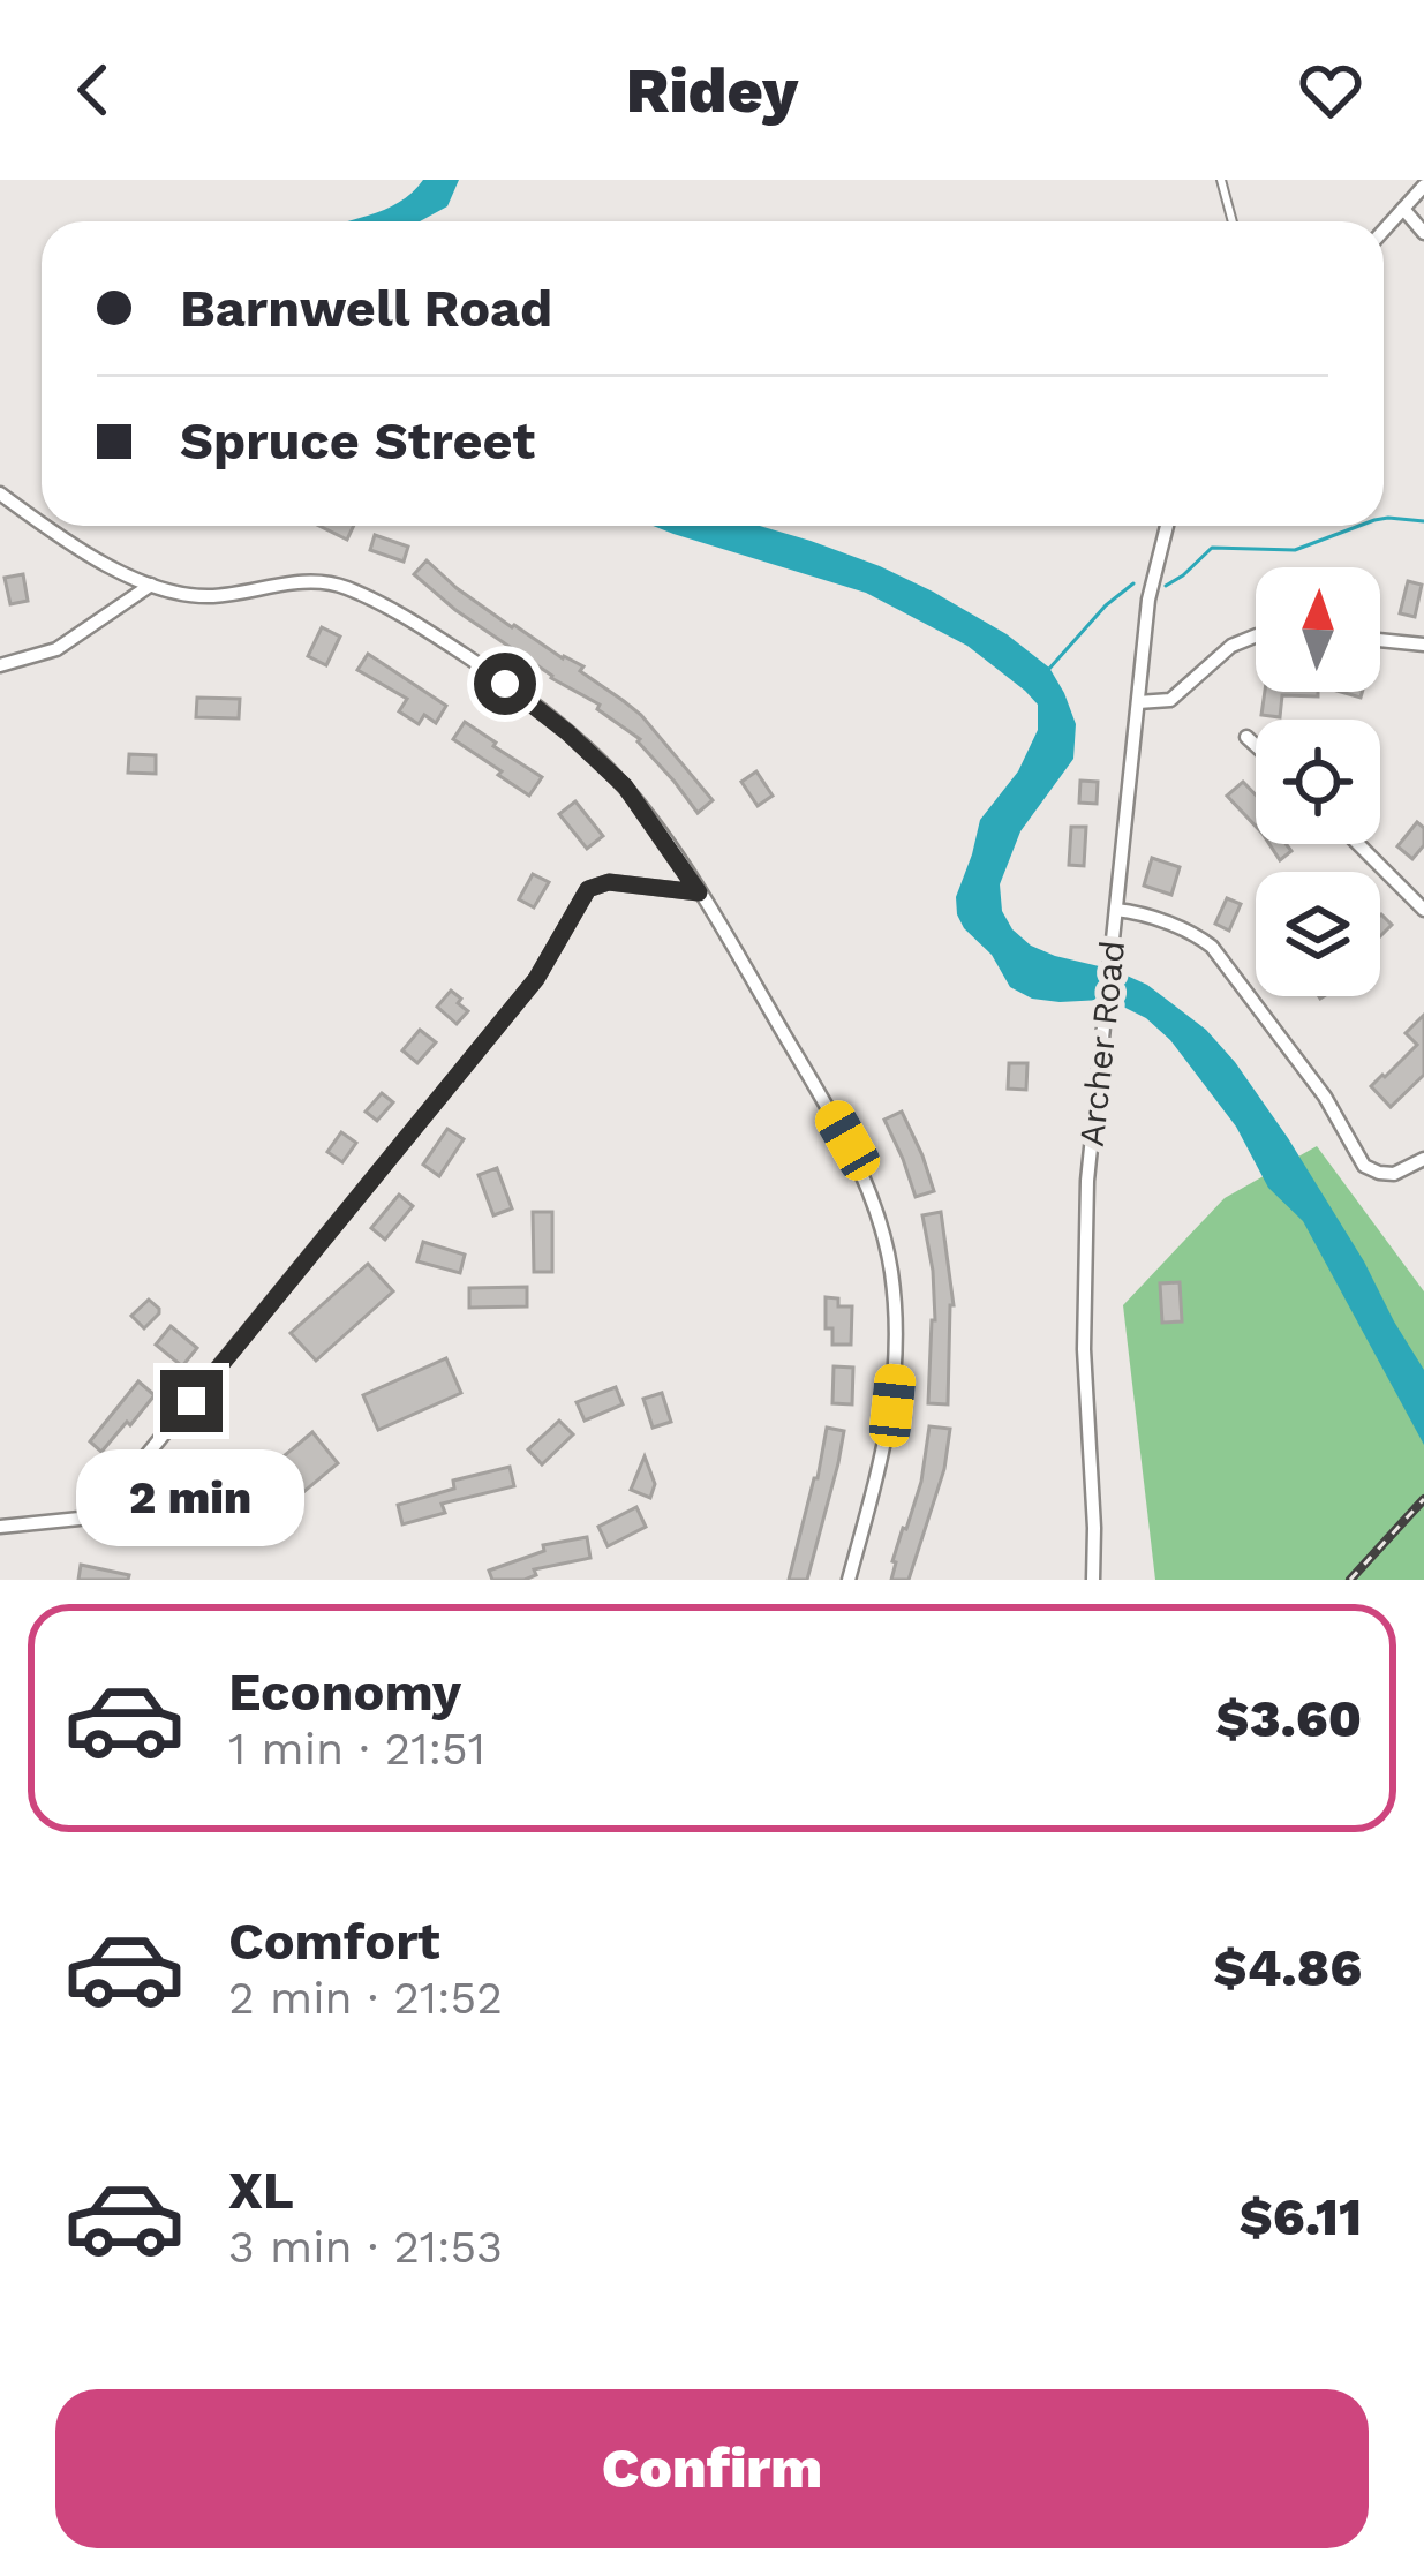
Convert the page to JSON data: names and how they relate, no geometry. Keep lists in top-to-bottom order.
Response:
{
  "streets": {
    "street": ["Archer Road"]
  },
  "north": "top",
  "page": {
    "header": "Ridey",
    "banner": ["Barnwell Road", "Spruce Street"],
    "bubble": "2 min",
    "list": [
      {
        "name": "Economy",
        "note": "1 min · 21:51",
        "value": "$3.60"
      },
      {
        "name": "Comfort",
        "note": "2 min · 21:52",
        "value": "$4.86"
      },
      {
        "name": "XL",
        "note": "3 min · 21:53",
        "value": "$6.11"
      }
    ],
    "buttons": "Confirm"
  }
}
